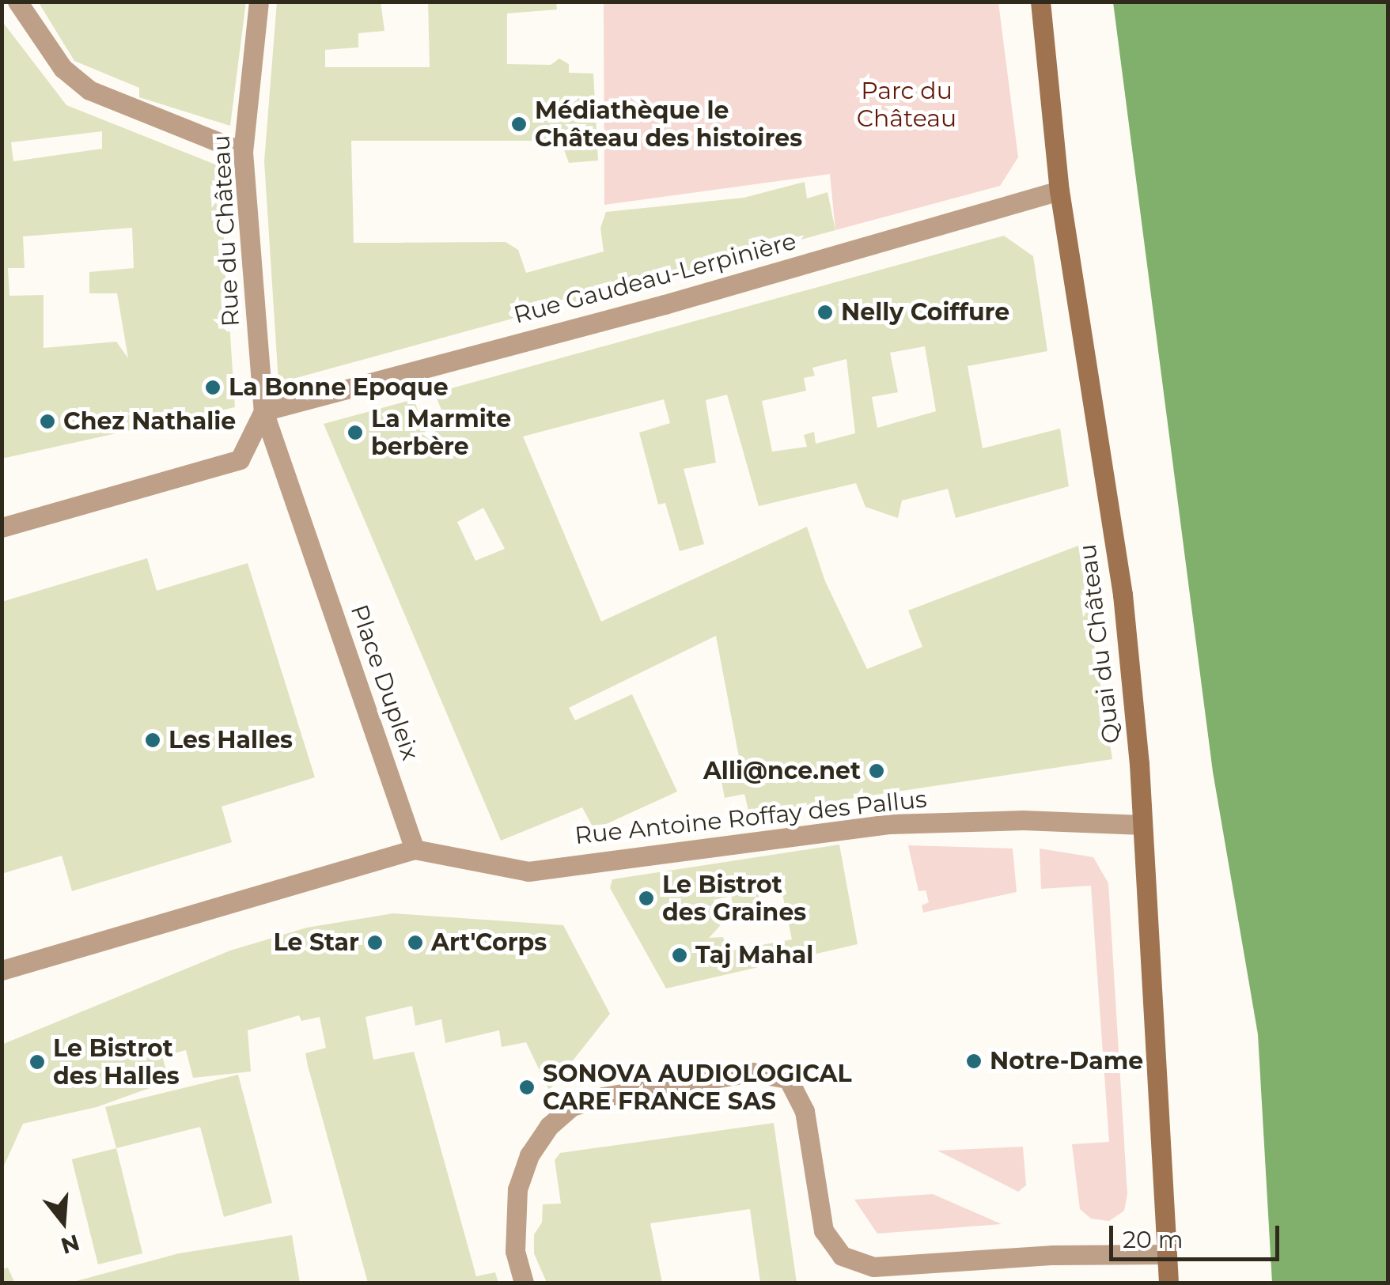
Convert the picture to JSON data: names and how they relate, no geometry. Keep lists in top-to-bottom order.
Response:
{
  "streets": {
    "main road": ["Quai du Château"],
    "street": [
      "Rue du Château",
      "Rue Gaudeau-Lerpinière",
      "Place Dupleix",
      "Rue Antoine Roffay des Pallus"
    ]
  },
  "crossings": [
    ["Rue du Château", "Rue Gaudeau-Lerpinière"],
    ["Rue du Château", "Place Dupleix"],
    ["Rue Gaudeau-Lerpinière", "Quai du Château"],
    ["Rue Gaudeau-Lerpinière", "Place Dupleix"],
    ["Quai du Château", "Rue Antoine Roffay des Pallus"],
    ["Place Dupleix", "Rue Antoine Roffay des Pallus"]
  ],
  "parks": ["Parc du Château"],
  "places": [
    "Médiathèque le Château des histoires",
    "Nelly Coiffure",
    "La Bonne Epoque",
    "Chez Nathalie",
    "La Marmite berbère",
    "Les Halles",
    "Alli@nce.net",
    "Le Bistrot des Graines",
    "Le Star",
    "Art'Corps",
    "Taj Mahal",
    "Notre-Dame",
    "Le Bistrot des Halles",
    "SONOVA AUDIOLOGICAL CARE FRANCE SAS"
  ],
  "scale_bar": "20 m",
  "north": "bottom"
}
